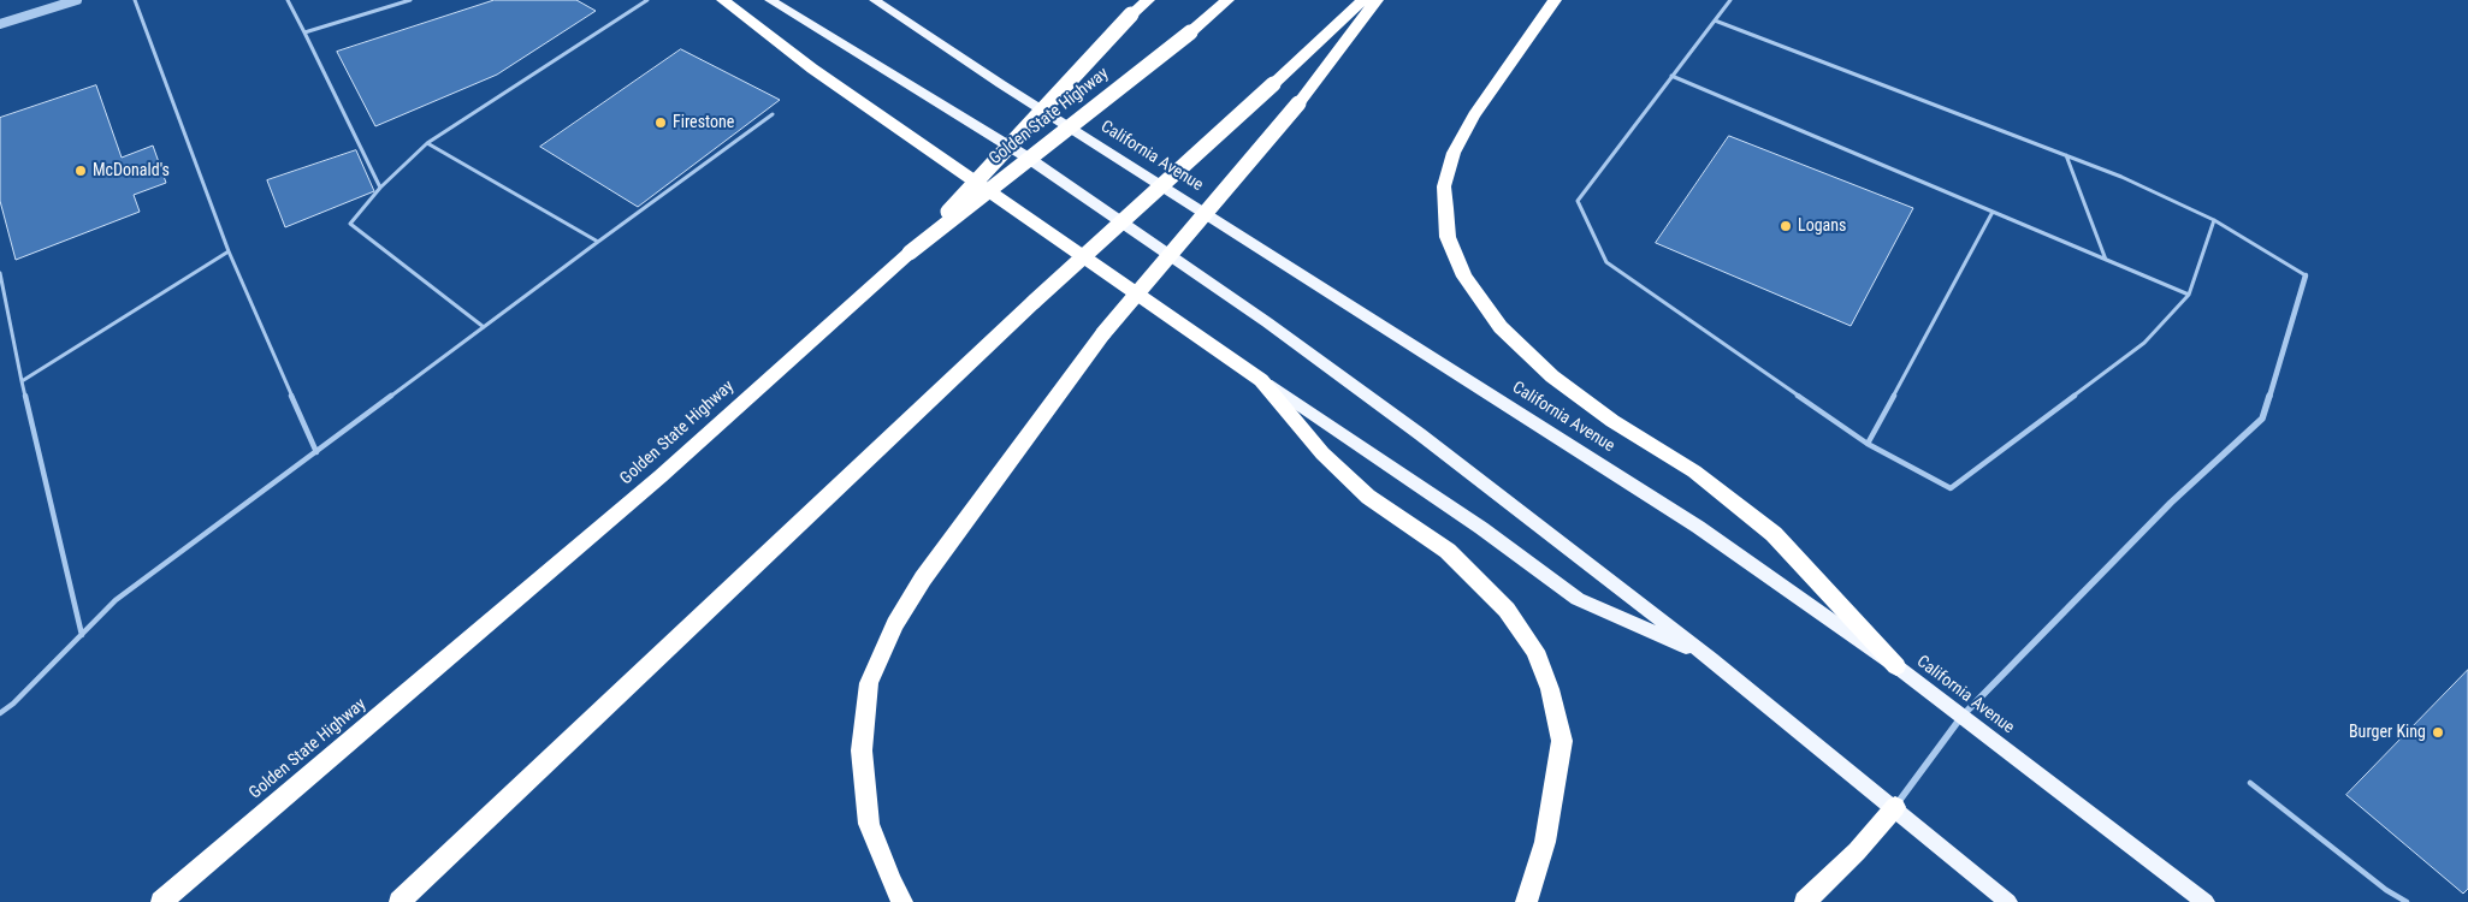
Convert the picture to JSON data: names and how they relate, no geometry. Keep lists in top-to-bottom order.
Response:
{
  "streets": {
    "highway": ["Golden State Highway"],
    "main road": ["California Avenue"]
  },
  "places": [
    "Firestone",
    "McDonald's",
    "Logans",
    "Burger King"
  ]
}
